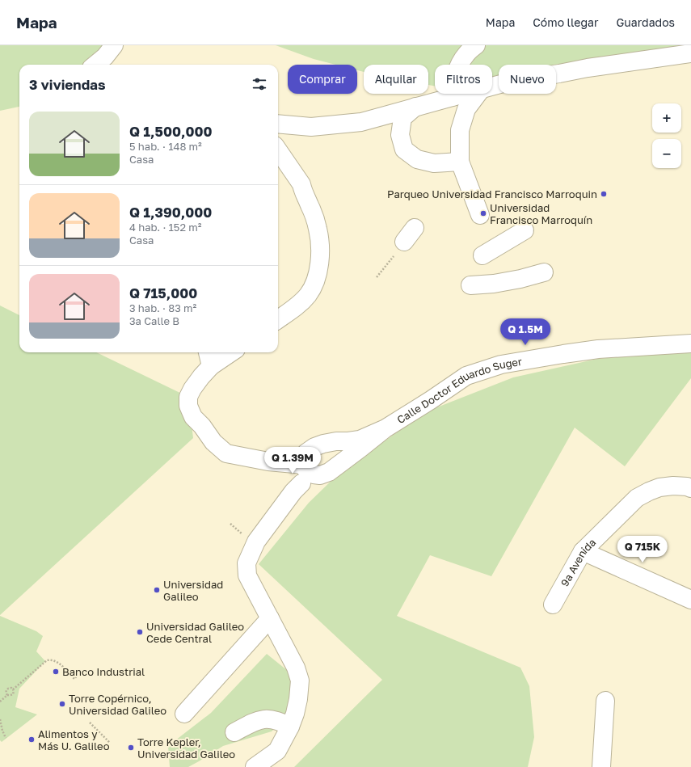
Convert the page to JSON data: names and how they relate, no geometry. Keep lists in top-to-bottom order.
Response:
{
  "streets": {
    "street": ["Calle Doctor Eduardo Suger", "9a Avenida"]
  },
  "places": [
    "Parqueo Universidad Francisco Marroquin",
    "Universidad Francisco Marroquín",
    "Universidad Galileo",
    "Universidad Galileo Cede Central",
    "Banco Industrial",
    "Torre Copérnico, Universidad Galileo",
    "Alimentos y Más U. Galileo",
    "Torre Kepler, Universidad Galileo"
  ],
  "page": {
    "header": "Mapa",
    "nav": ["Mapa", "Cómo llegar", "Guardados"],
    "chip": [
      "Comprar",
      "Alquilar",
      "Filtros",
      "Nuevo"
    ],
    "heading": "3 viviendas",
    "map_buttons": ["+", "−"],
    "list": [
      {
        "name": "Q 1,500,000",
        "note": "5 hab. · 148 m² · Casa"
      },
      {
        "name": "Q 1,390,000",
        "note": "4 hab. · 152 m² · Casa"
      },
      {
        "name": "Q 715,000",
        "note": "3 hab. · 83 m² · 3a Calle B"
      }
    ],
    "price": ["Q 1.5M", "Q 1.39M", "Q 715K"]
  }
}
